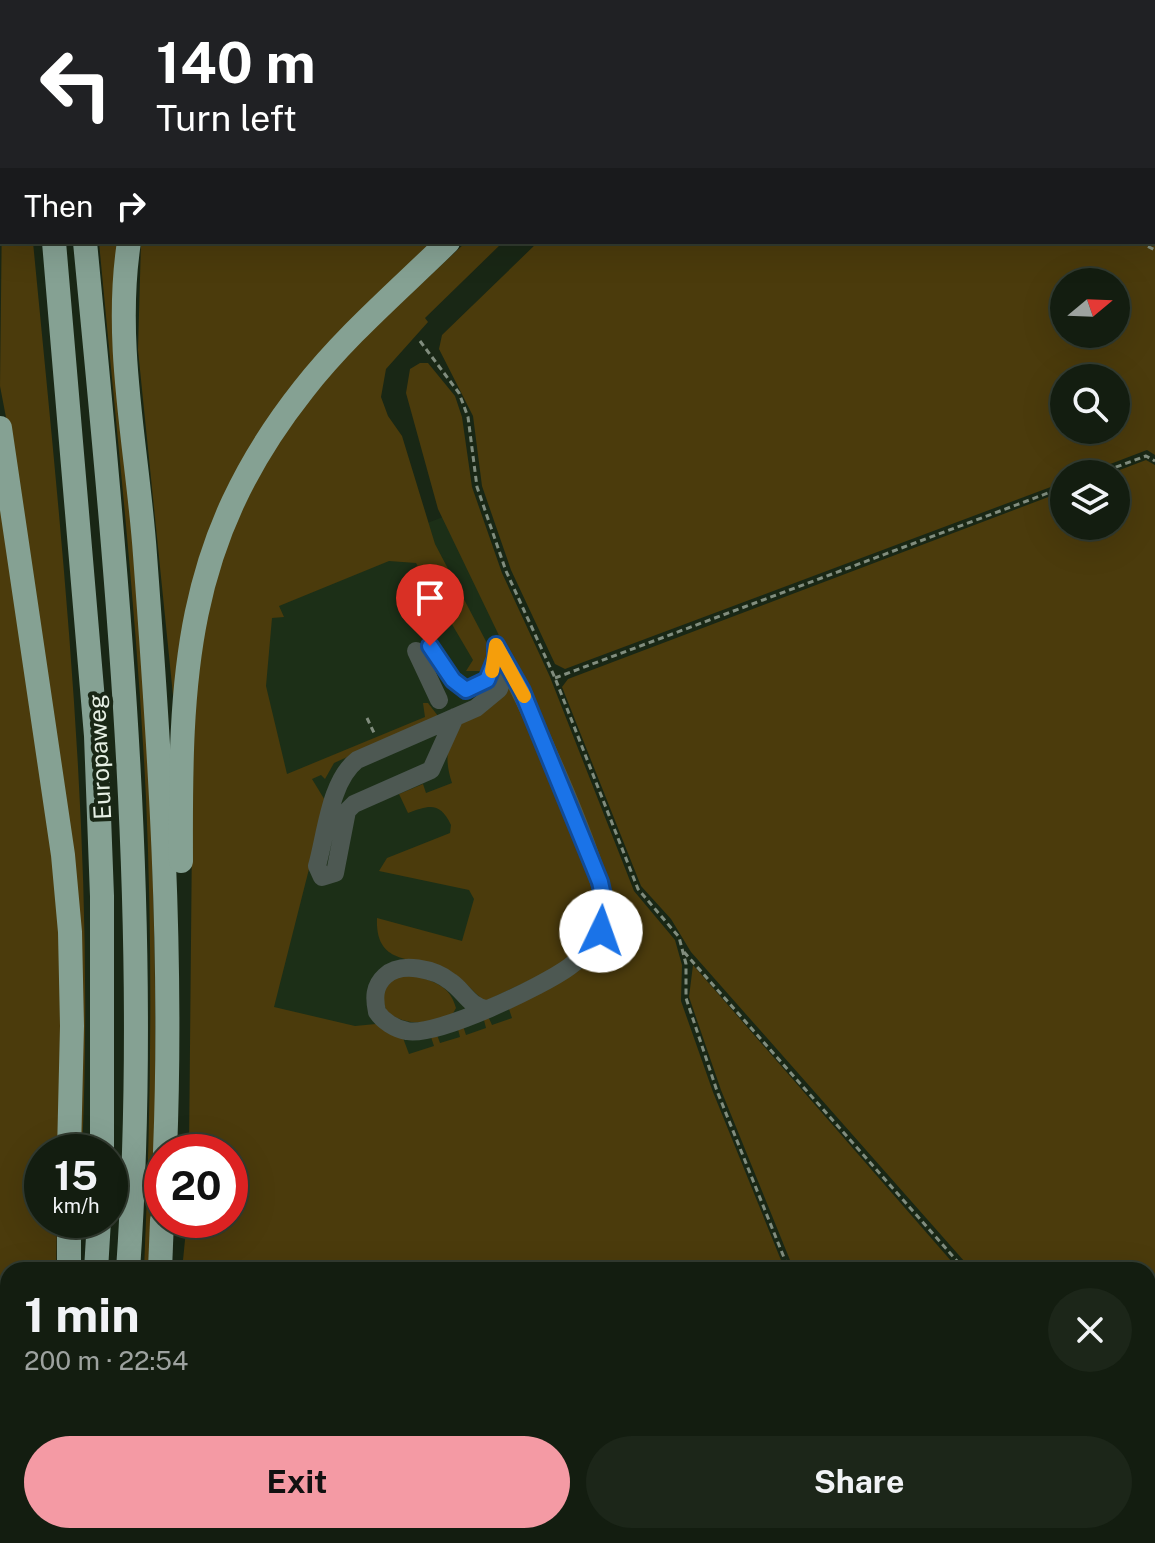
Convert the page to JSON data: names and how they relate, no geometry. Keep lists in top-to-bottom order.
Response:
{
  "streets": {
    "highway": ["Europaweg"]
  },
  "north": "right",
  "page": {
    "turn": ["140 m", "Turn left"],
    "then": "Then",
    "speed": "15 km/h",
    "limit": "20",
    "heading": ["1 min", "200 m · 22:54"],
    "buttons": ["Exit", "Share"]
  }
}
